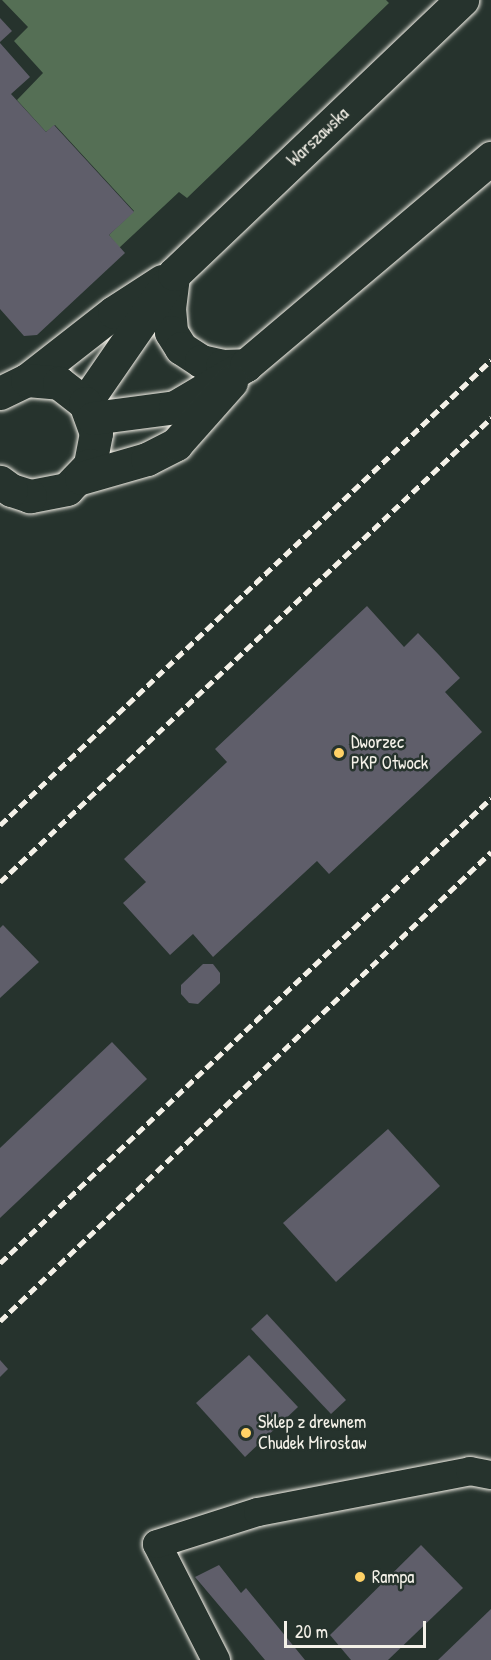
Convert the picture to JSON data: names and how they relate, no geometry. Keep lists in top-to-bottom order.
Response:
{
  "streets": {
    "main road": ["Warszawska"]
  },
  "places": ["Dworzec PKP Otwock", "Sklep z drewnem Chudek Mirosław", "Rampa"],
  "scale_bar": "20 m"
}
